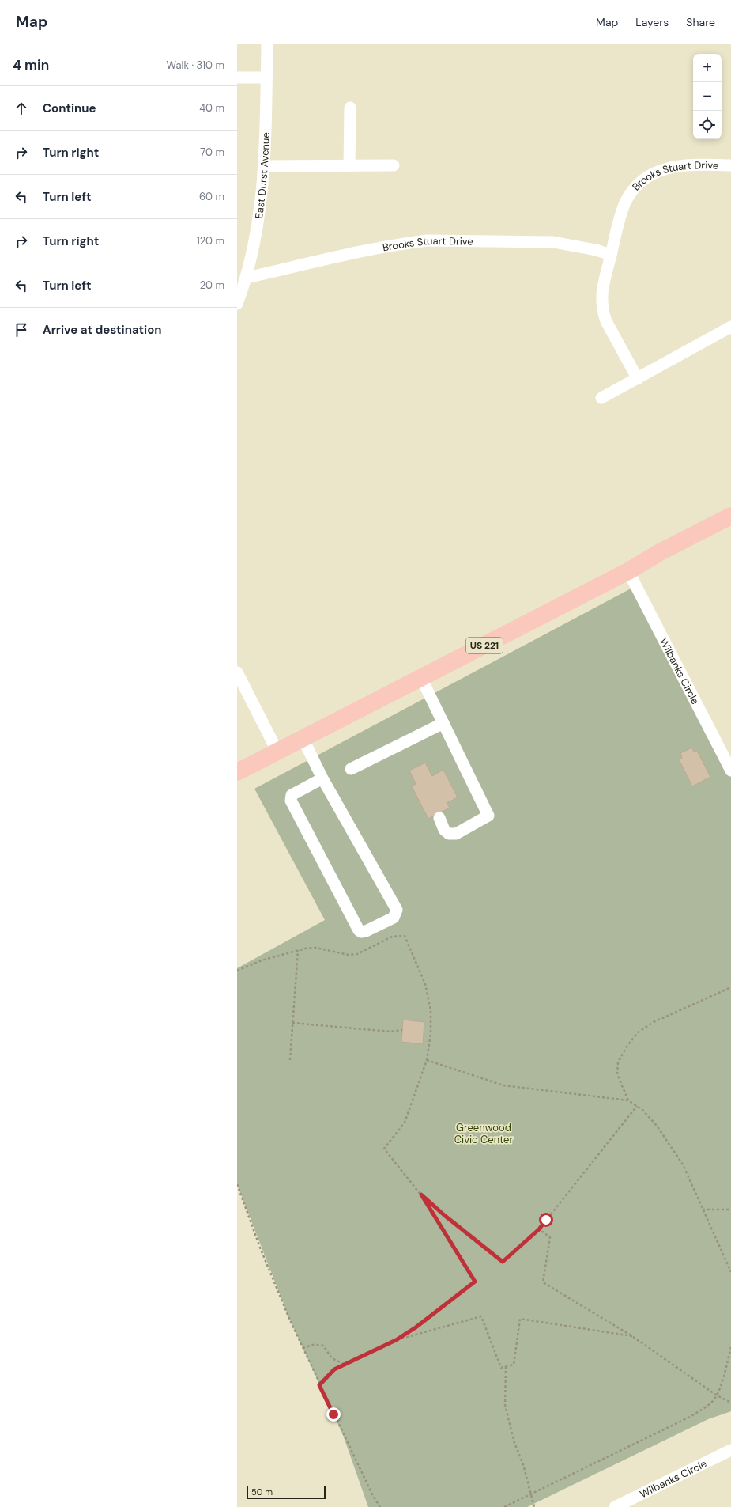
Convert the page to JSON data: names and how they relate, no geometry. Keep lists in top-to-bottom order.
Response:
{
  "streets": {
    "highway": ["US 221"],
    "street": ["East Durst Avenue", "Brooks Stuart Drive", "Wilbanks Circle"]
  },
  "crossings": [
    ["East Durst Avenue", "Brooks Stuart Drive"],
    ["US 221", "Wilbanks Circle"]
  ],
  "parks": ["Greenwood Civic Center"],
  "scale_bar": "50 m",
  "page": {
    "header": "Map",
    "nav": ["Map", "Layers", "Share"],
    "heading": ["4 min", "Walk · 310 m"],
    "map_buttons": ["+", "−"],
    "list": [
      ["Continue", "40 m"],
      ["Turn right", "70 m"],
      ["Turn left", "60 m"],
      ["Turn right", "120 m"],
      ["Turn left", "20 m"],
      "Arrive at destination"
    ],
    "scale": "50 m"
  }
}
